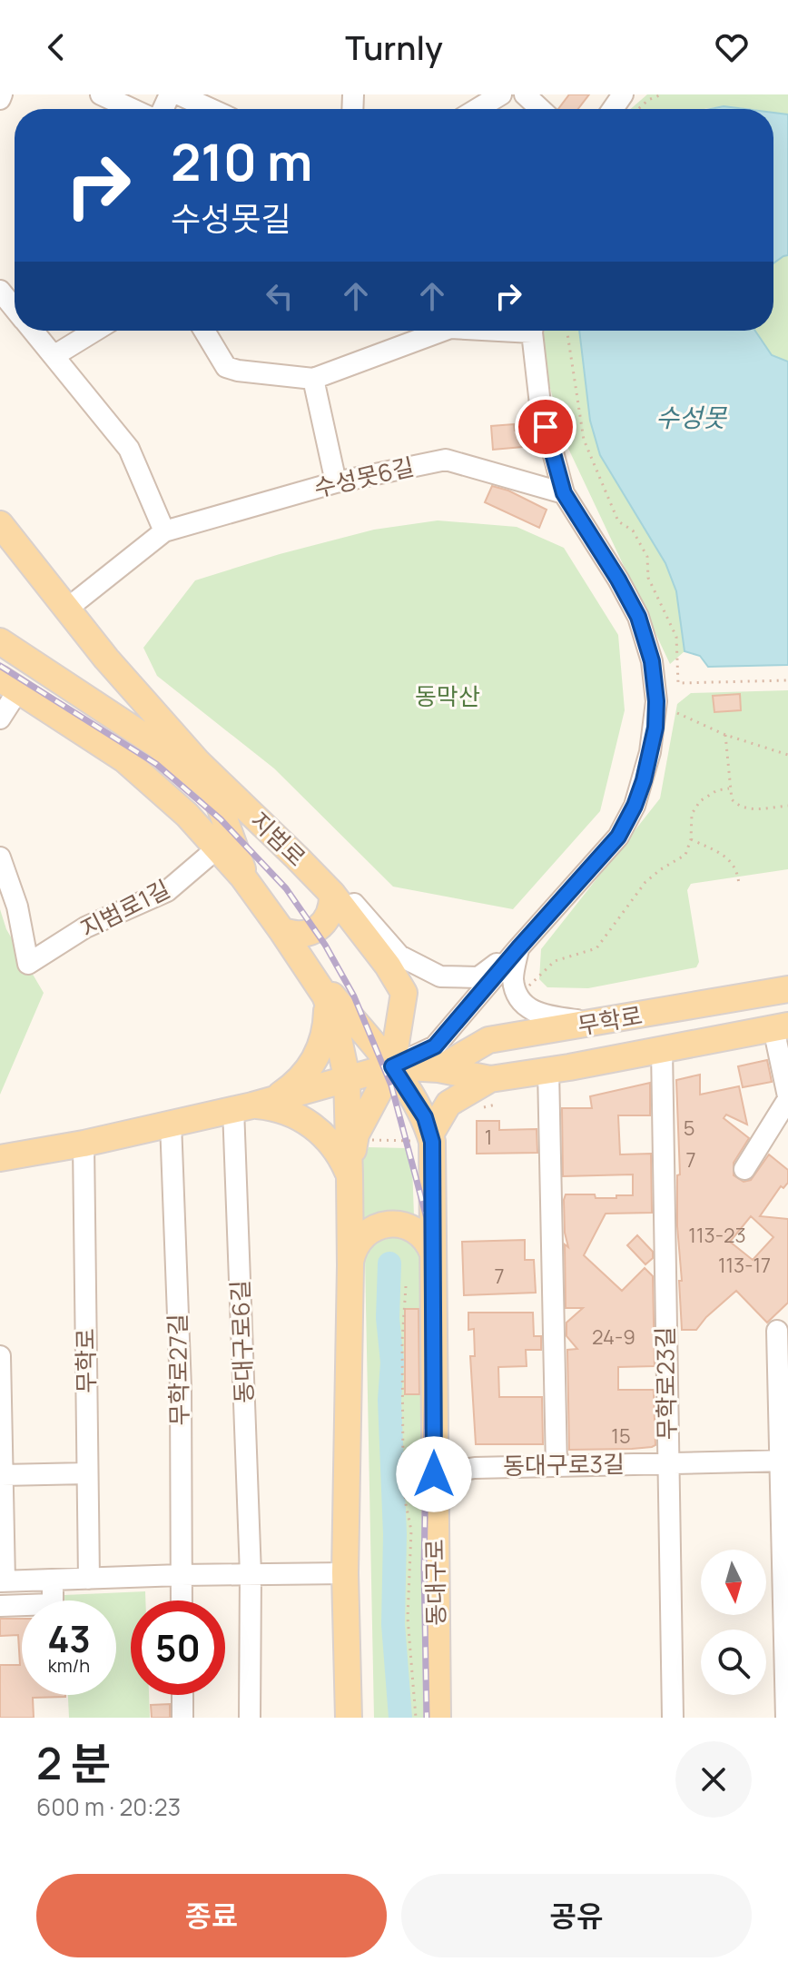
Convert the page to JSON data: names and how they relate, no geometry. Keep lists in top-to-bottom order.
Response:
{
  "streets": {
    "main road": ["지범로", "무학로", "동대구로"],
    "street": [
      "수성못6길",
      "지범로1길",
      "동대구로6길",
      "무학로27길",
      "무학로23길",
      "동대구로3길"
    ]
  },
  "crossings": [
    ["수성못6길", "지범로"],
    ["지범로", "지범로1길"],
    ["지범로", "무학로"],
    ["지범로", "동대구로"],
    ["무학로", "동대구로6길"],
    ["무학로", "무학로27길"],
    ["무학로", "무학로23길"],
    ["무학로", "동대구로"],
    ["무학로23길", "동대구로3길"],
    ["동대구로3길", "동대구로"]
  ],
  "water": ["수성못"],
  "parks": ["동막산"],
  "house_numbers": [
    "5",
    "1",
    "7",
    "113-23",
    "113-17",
    "7",
    "24-9",
    "15"
  ],
  "north": "bottom",
  "page": {
    "header": "Turnly",
    "turn": ["210 m", "수성못길"],
    "speed": "43 km/h",
    "limit": "50",
    "heading": ["2 분", "600 m · 20:23"],
    "buttons": ["종료", "공유"]
  }
}
